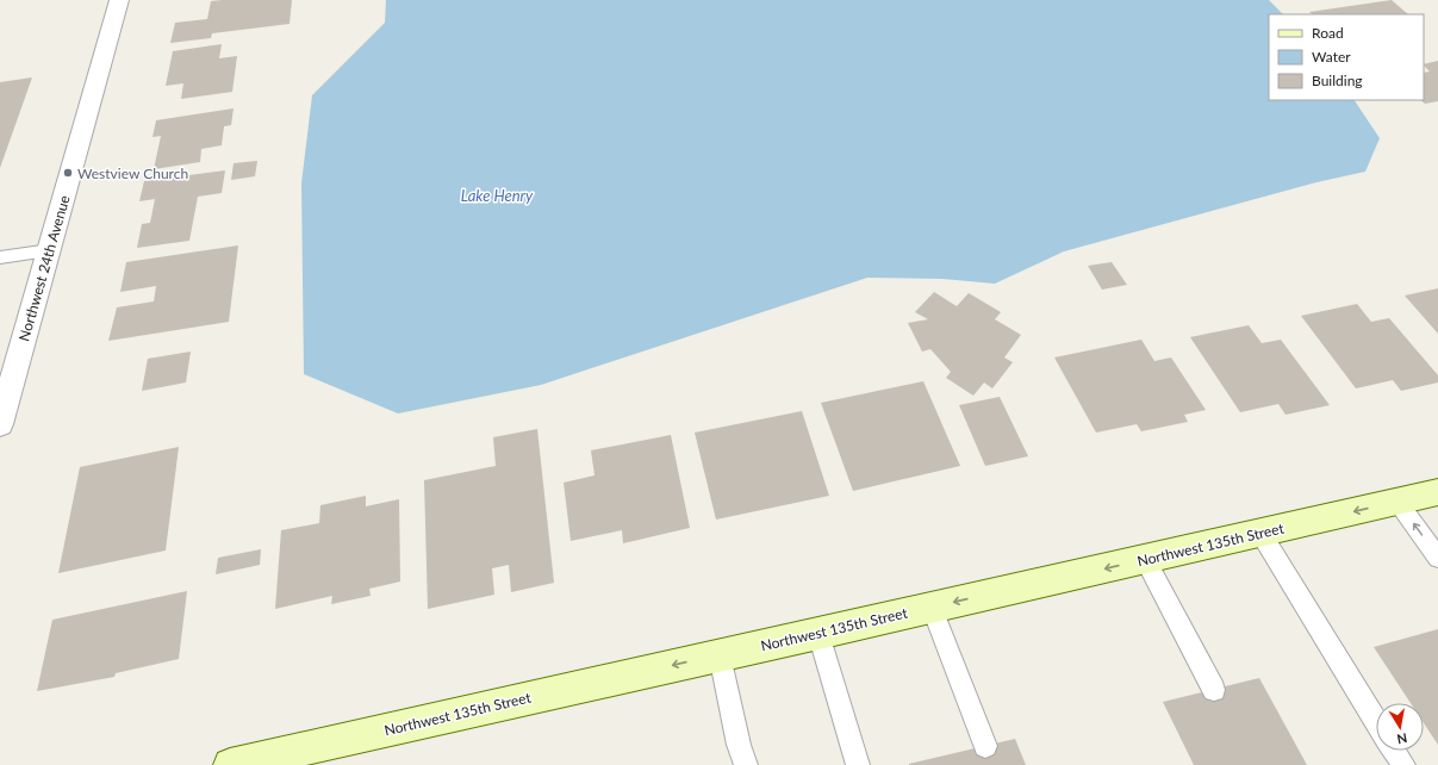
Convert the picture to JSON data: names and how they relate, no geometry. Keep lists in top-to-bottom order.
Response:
{
  "streets": {
    "main road": ["Northwest 135th Street"],
    "street": ["Northwest 24th Avenue"]
  },
  "one_way": ["Northwest 135th Street"],
  "water": ["Lake Henry"],
  "places": ["Westview Church"],
  "legend": ["Road", "Water", "Building"],
  "north": "bottom"
}
